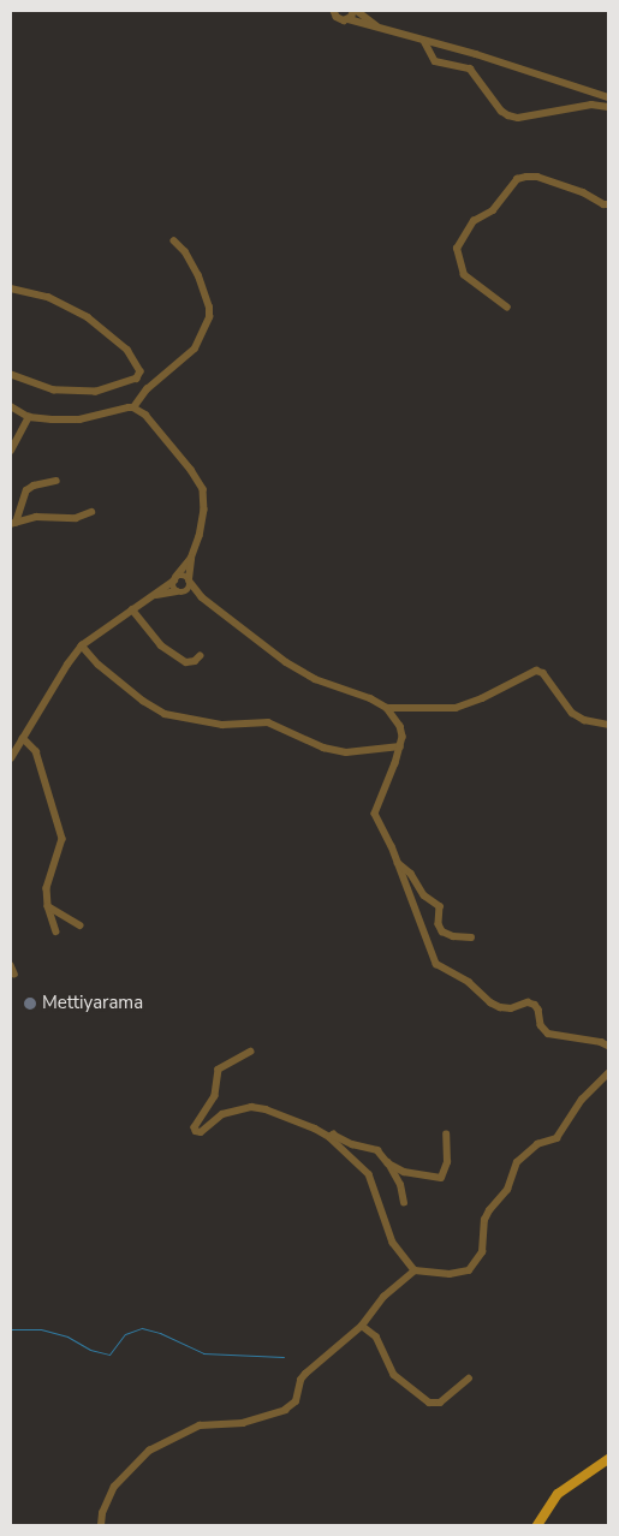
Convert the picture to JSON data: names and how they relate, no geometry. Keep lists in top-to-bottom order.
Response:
{
  "places": ["Mettiyarama"]
}
